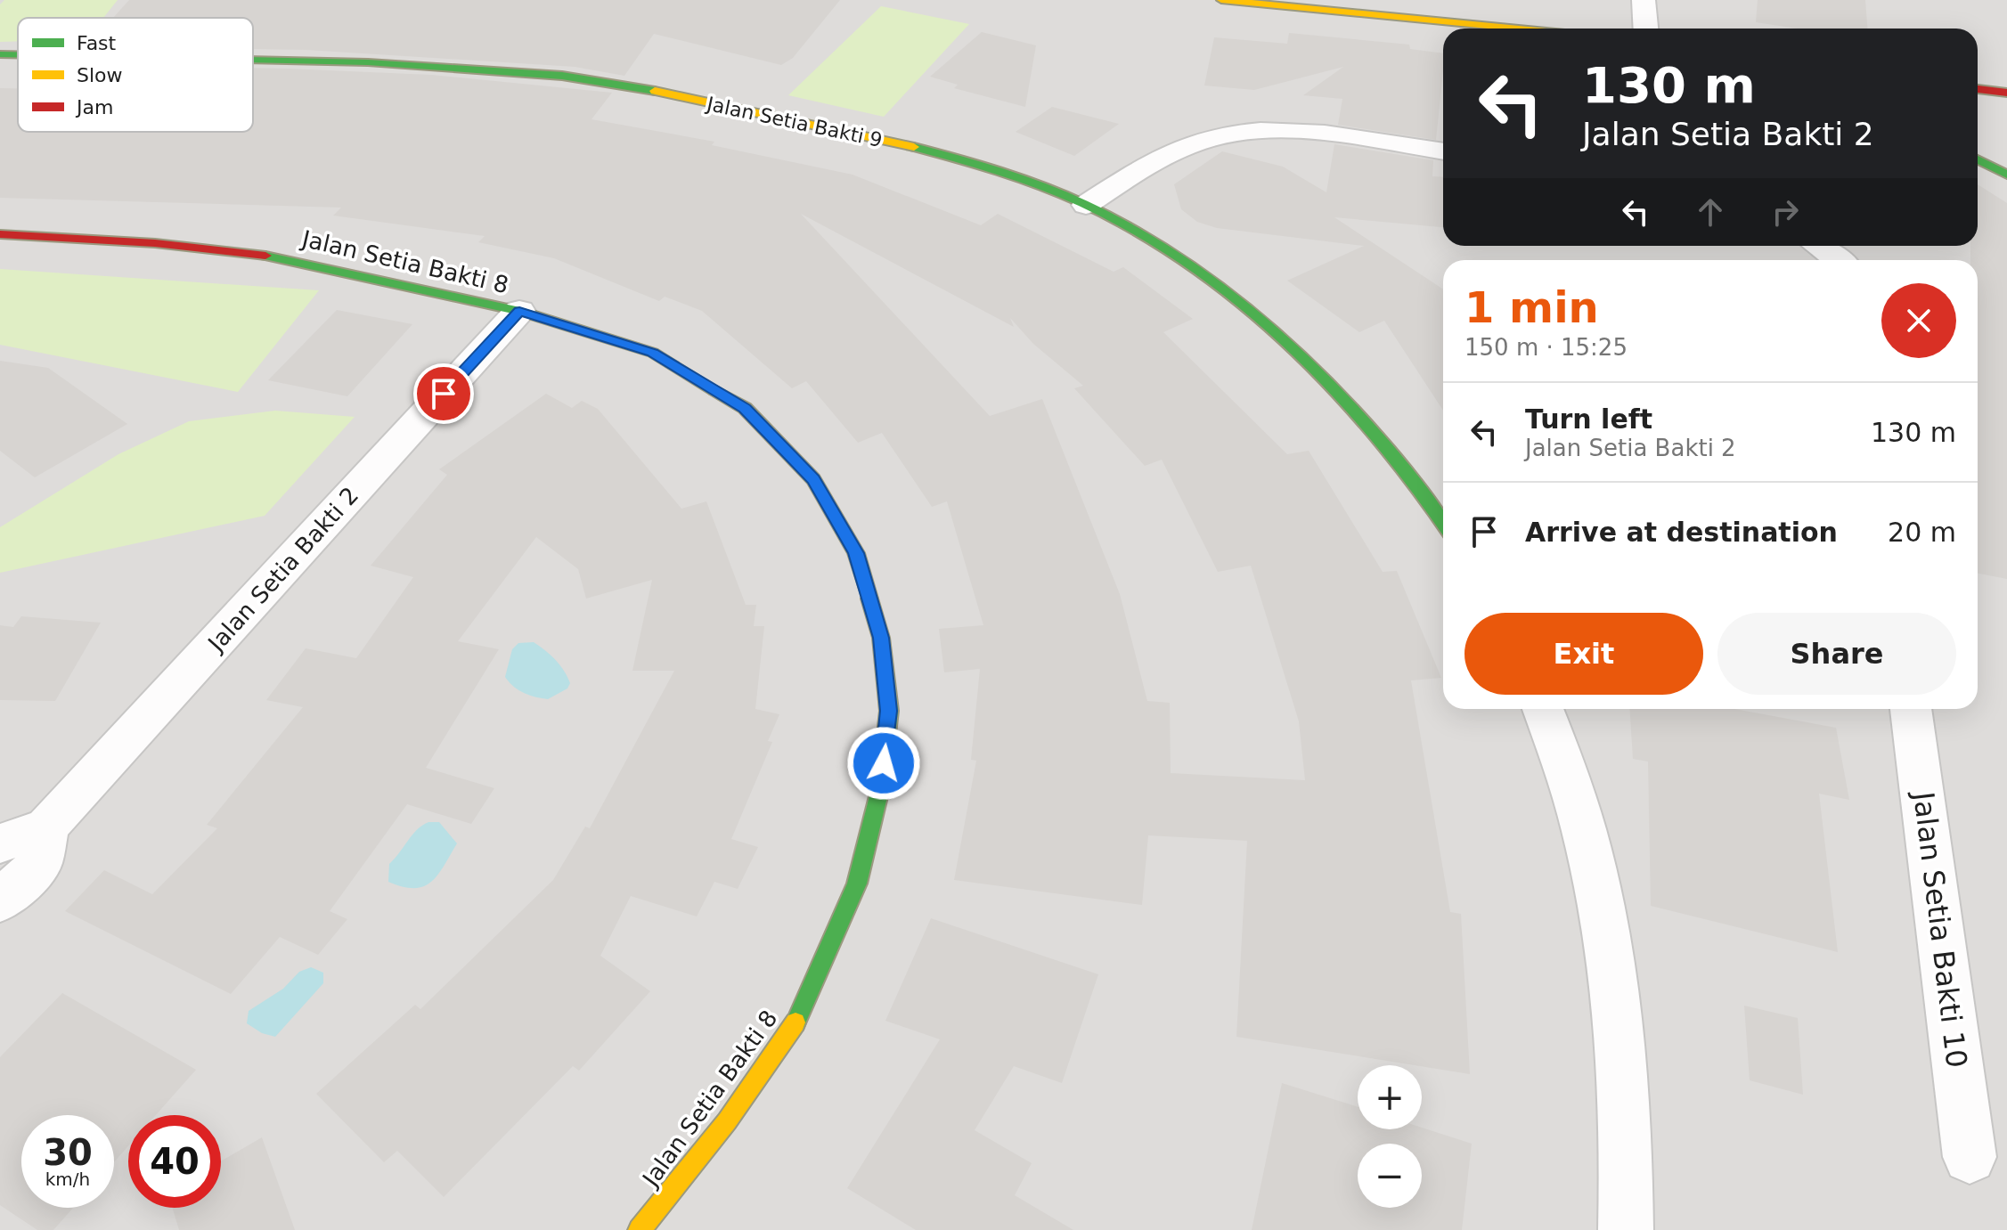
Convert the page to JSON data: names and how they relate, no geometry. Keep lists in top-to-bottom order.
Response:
{
  "streets": {
    "street": [
      "Jalan Setia Bakti 9",
      "Jalan Setia Bakti 8",
      "Jalan Setia Bakti 2",
      "Jalan Setia Bakti 10"
    ]
  },
  "crossings": [
    ["Jalan Setia Bakti 8", "Jalan Setia Bakti 2"]
  ],
  "legend": ["Fast", "Slow", "Jam"],
  "page": {
    "turn": ["130 m", "Jalan Setia Bakti 2"],
    "heading": ["1 min", "150 m · 15:25"],
    "list": [
      {
        "name": "Turn left",
        "note": "Jalan Setia Bakti 2",
        "value": "130 m"
      },
      {
        "name": "Arrive at destination",
        "value": "20 m"
      }
    ],
    "buttons": ["Exit", "Share"],
    "map_buttons": ["+", "−"],
    "speed": "30 km/h",
    "limit": "40"
  }
}
